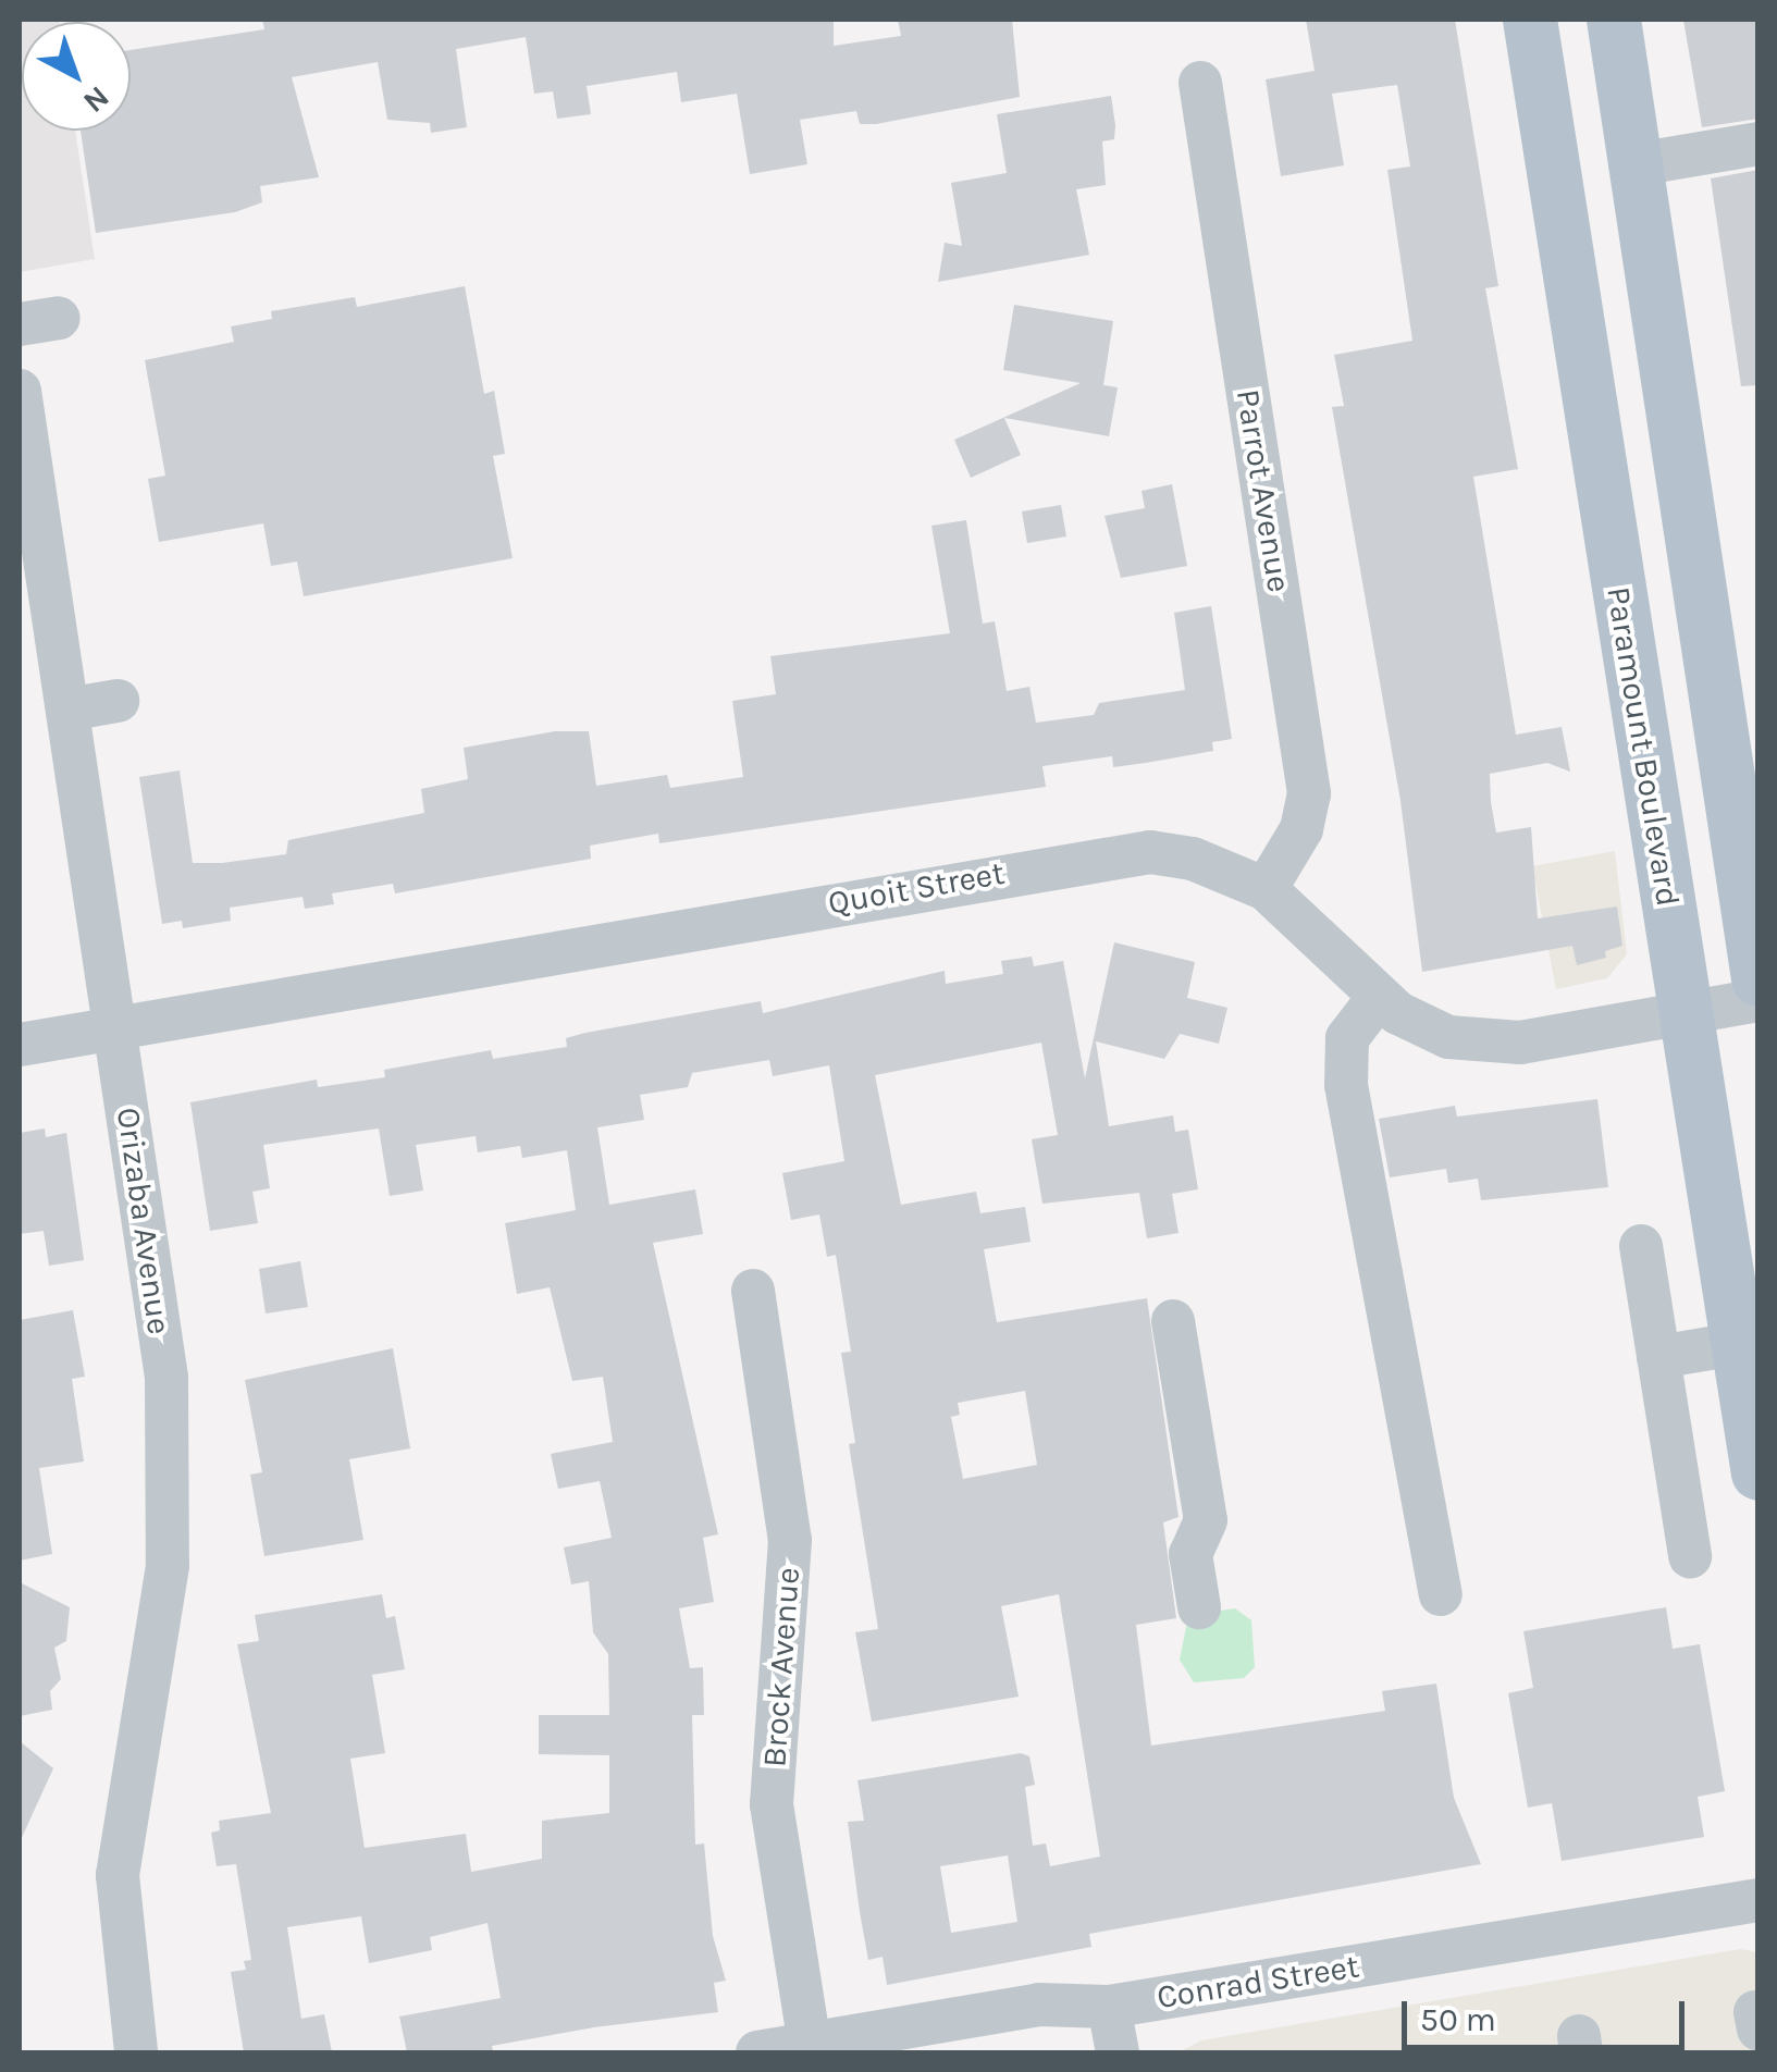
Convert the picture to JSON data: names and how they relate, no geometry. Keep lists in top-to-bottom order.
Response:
{
  "streets": {
    "main road": ["Paramount Boulevard"],
    "street": [
      "Parrot Avenue",
      "Quoit Street",
      "Orizaba Avenue",
      "Brock Avenue",
      "Conrad Street"
    ]
  },
  "crossings": [
    ["Parrot Avenue", "Quoit Street"],
    ["Paramount Boulevard", "Quoit Street"],
    ["Quoit Street", "Orizaba Avenue"],
    ["Brock Avenue", "Conrad Street"]
  ],
  "scale_bar": "50 m",
  "north": "bottom right"
}
